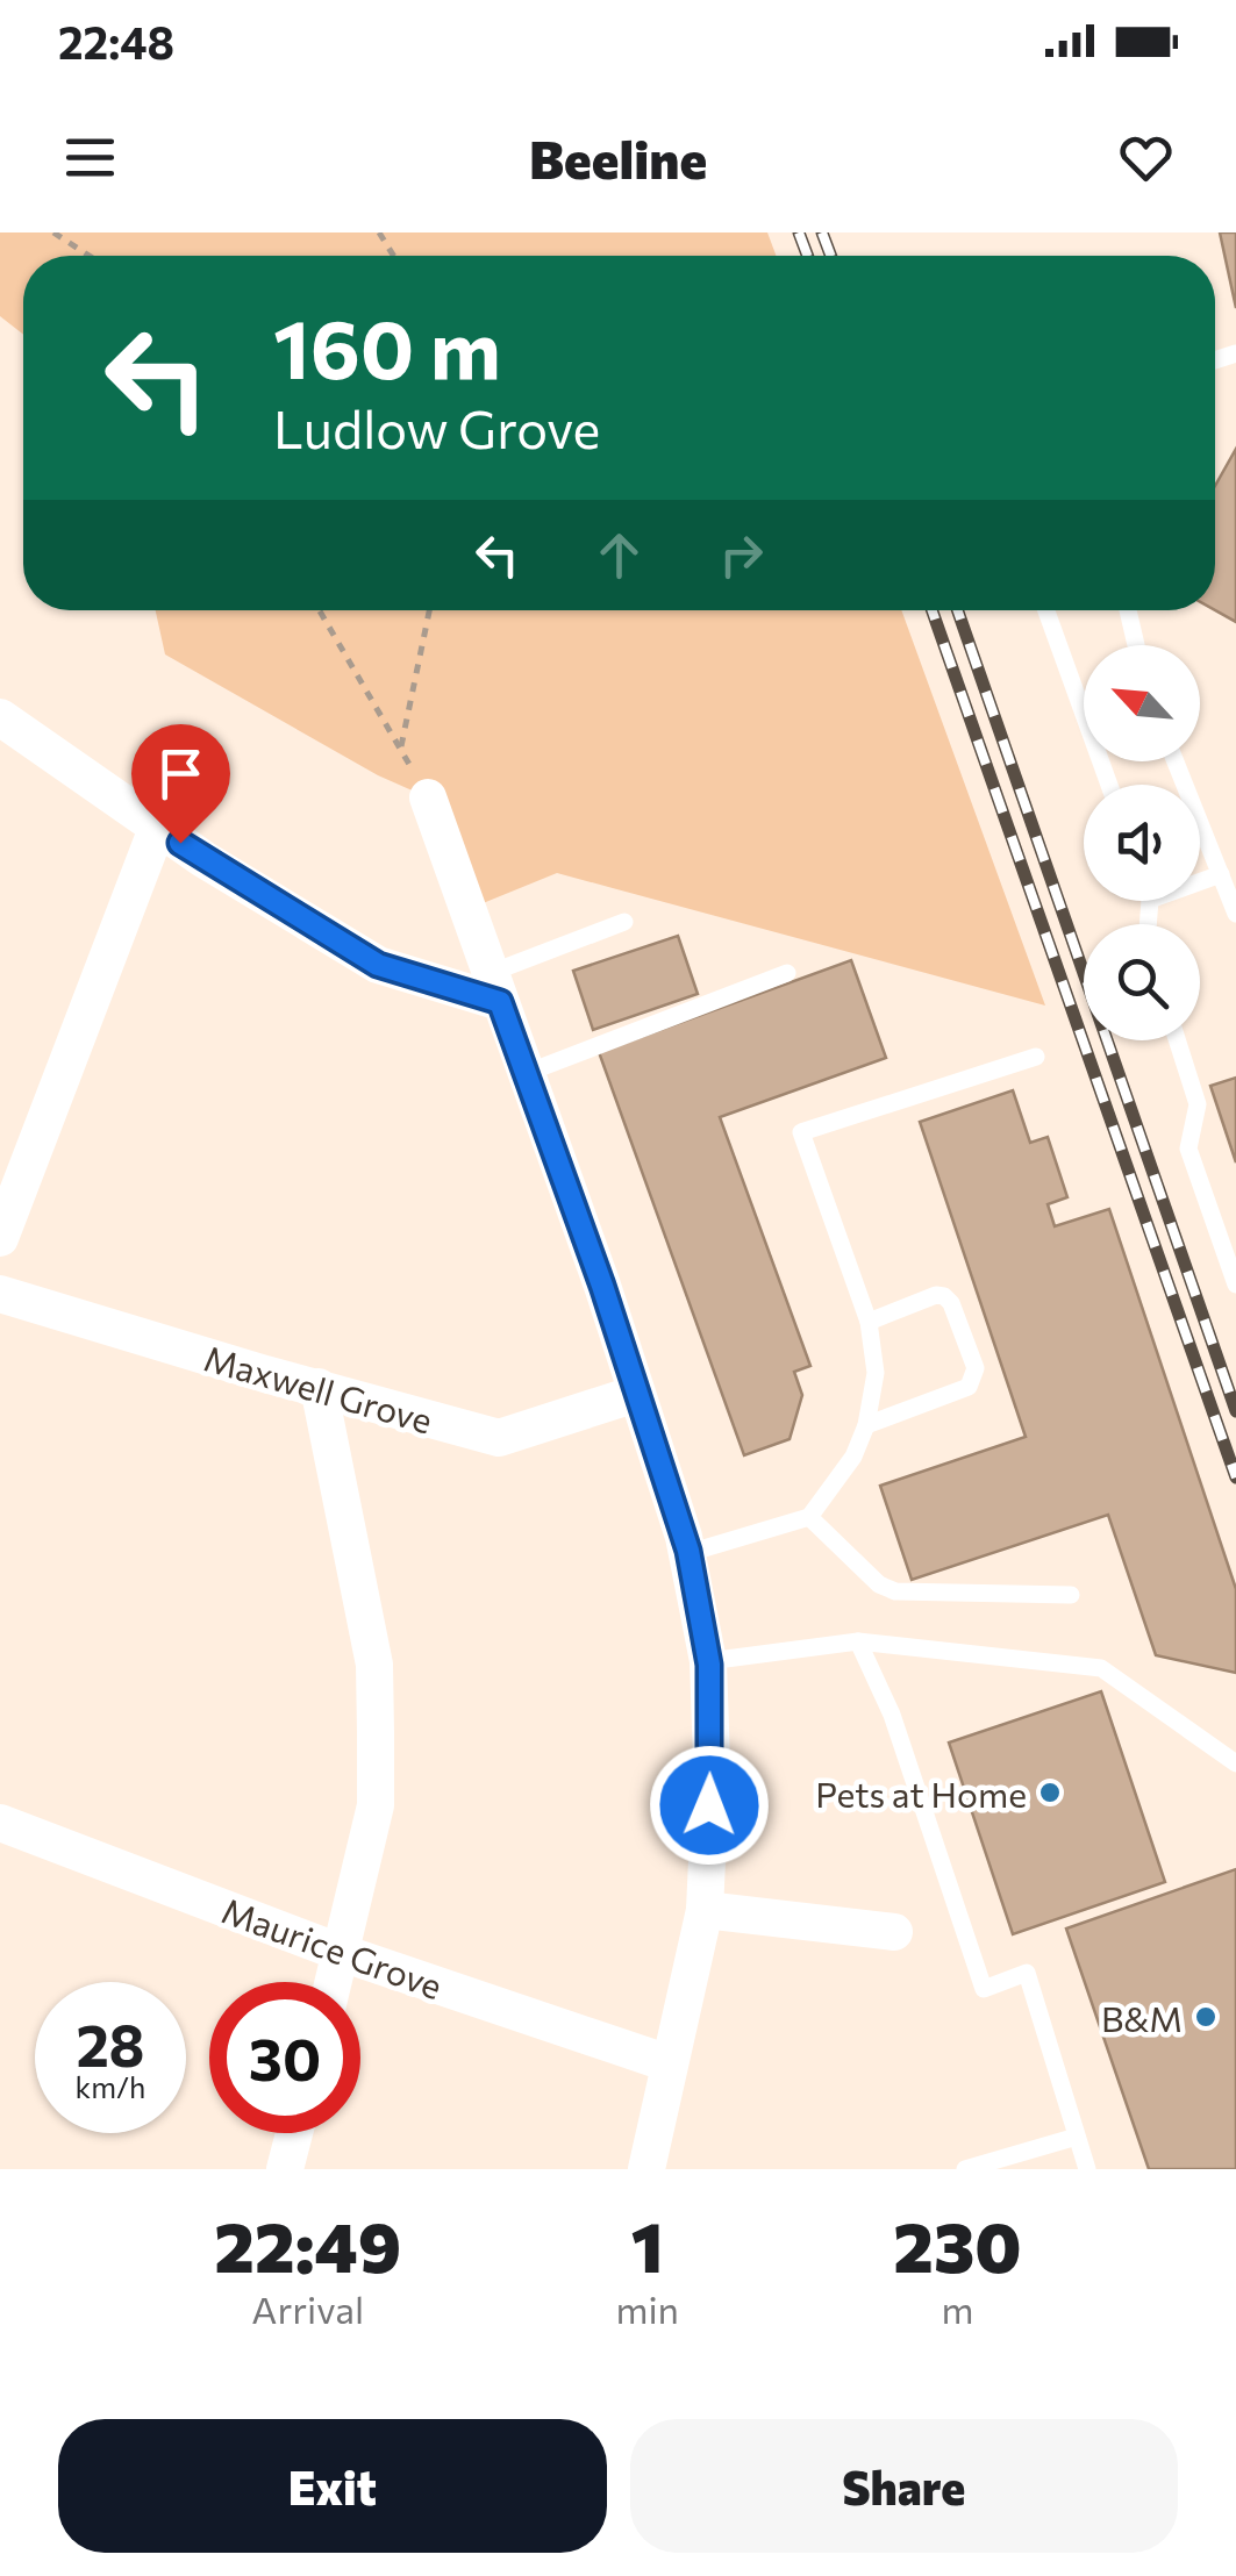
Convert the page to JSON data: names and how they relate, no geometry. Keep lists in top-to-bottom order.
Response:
{
  "streets": {
    "street": ["Maxwell Grove", "Maurice Grove"]
  },
  "places": ["Pets at Home", "B&M"],
  "north": "top left",
  "page": {
    "status": "22:48",
    "header": "Beeline",
    "turn": ["160 m", "Ludlow Grove"],
    "speed": "28 km/h",
    "limit": "30",
    "eta": [
      "22:49",
      "Arrival",
      "1",
      "min",
      "230",
      "m"
    ],
    "buttons": ["Exit", "Share"]
  }
}
